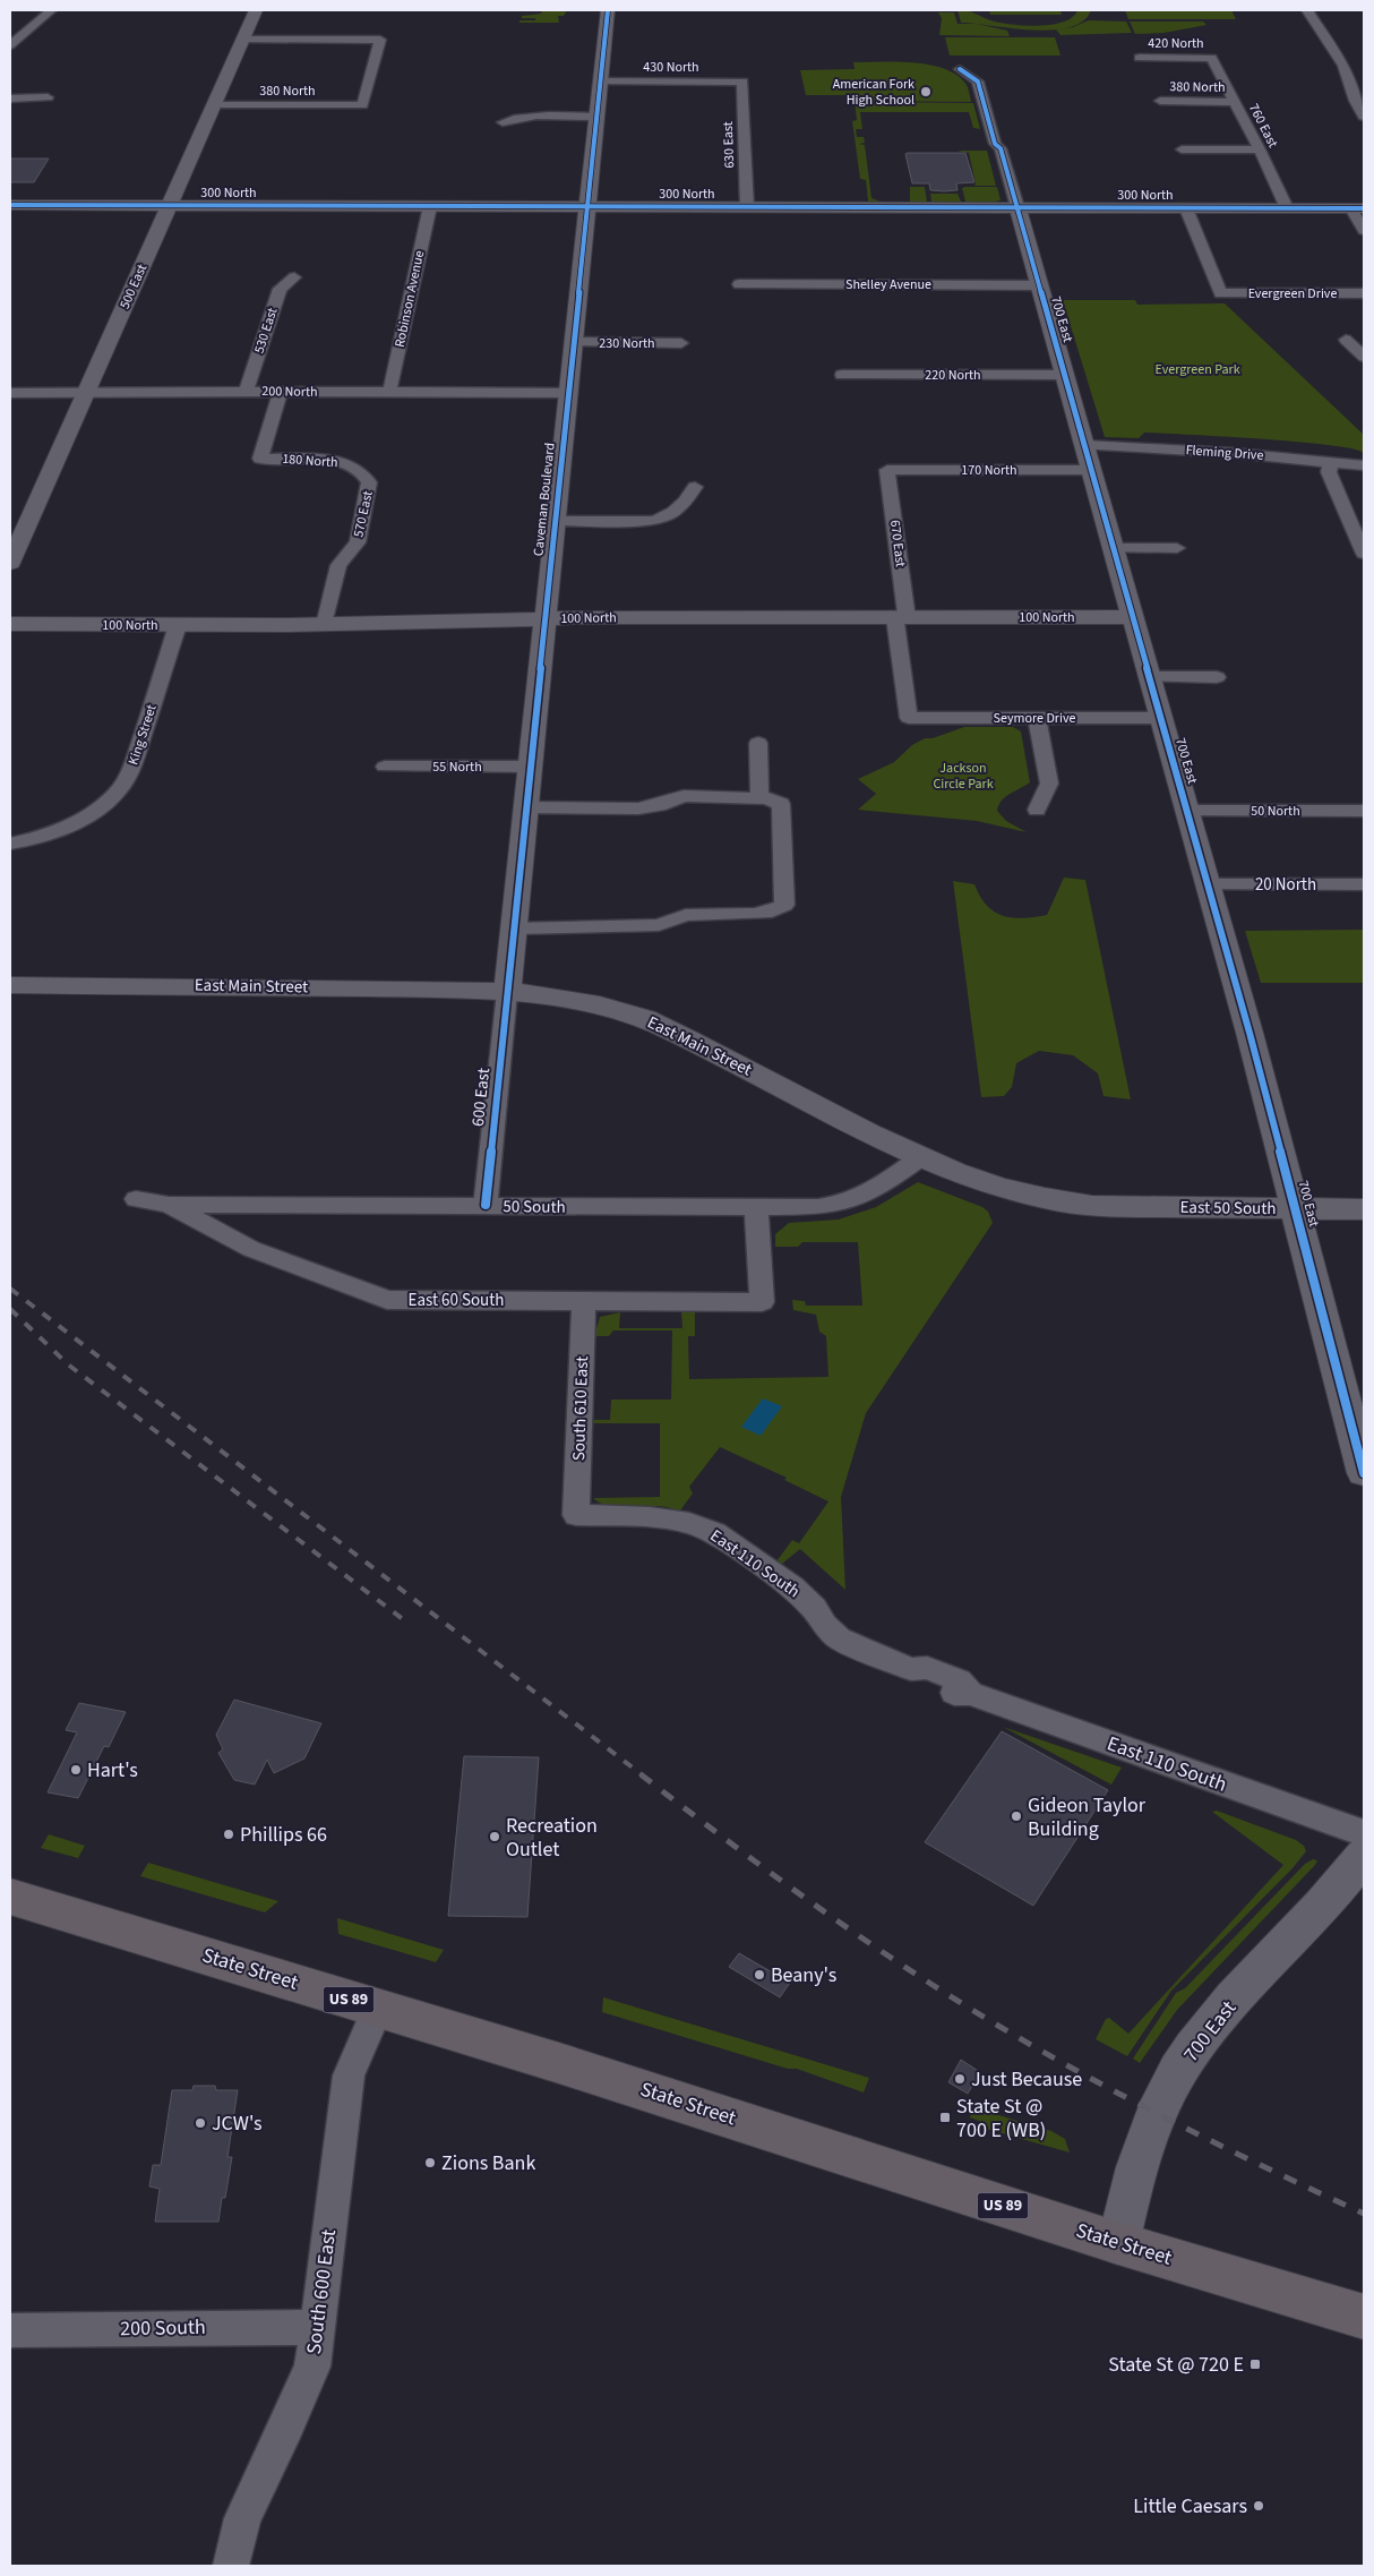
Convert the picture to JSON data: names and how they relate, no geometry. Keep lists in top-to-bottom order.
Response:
{
  "streets": {
    "main road": ["State Street", "US 89"],
    "street": [
      "420 North",
      "430 North",
      "380 North",
      "760 East",
      "630 East",
      "300 North",
      "Shelley Avenue",
      "500 East",
      "Evergreen Drive",
      "Robinson Avenue",
      "700 East",
      "530 East",
      "230 North",
      "220 North",
      "200 North",
      "Fleming Drive",
      "180 North",
      "170 North",
      "Caveman Boulevard",
      "570 East",
      "670 East",
      "100 North",
      "Seymore Drive",
      "King Street",
      "55 North",
      "50 North",
      "20 North",
      "East Main Street",
      "600 East",
      "50 South",
      "East 50 South",
      "East 60 South",
      "South 610 East",
      "East 110 South",
      "South 600 East",
      "200 South"
    ]
  },
  "crossings": [
    ["420 North", "760 East"],
    ["430 North", "630 East"],
    ["430 North", "Caveman Boulevard"],
    ["380 North", "760 East"],
    ["380 North", "500 East"],
    ["760 East", "300 North"],
    ["630 East", "300 North"],
    ["300 North", "500 East"],
    ["300 North", "Evergreen Drive"],
    ["300 North", "Robinson Avenue"],
    ["300 North", "700 East"],
    ["300 North", "Caveman Boulevard"],
    ["Shelley Avenue", "700 East"],
    ["500 East", "200 North"],
    ["Robinson Avenue", "200 North"],
    ["700 East", "220 North"],
    ["700 East", "Fleming Drive"],
    ["700 East", "170 North"],
    ["700 East", "100 North"],
    ["700 East", "Seymore Drive"],
    ["700 East", "50 North"],
    ["700 East", "20 North"],
    ["700 East", "East 50 South"],
    ["700 East", "State Street"],
    ["530 East", "200 North"],
    ["230 North", "Caveman Boulevard"],
    ["200 North", "180 North"],
    ["200 North", "Caveman Boulevard"],
    ["180 North", "570 East"],
    ["170 North", "670 East"],
    ["Caveman Boulevard", "100 North"],
    ["Caveman Boulevard", "55 North"],
    ["Caveman Boulevard", "East Main Street"],
    ["Caveman Boulevard", "600 East"],
    ["570 East", "100 North"],
    ["670 East", "100 North"],
    ["670 East", "Seymore Drive"],
    ["100 North", "King Street"],
    ["East Main Street", "600 East"],
    ["East Main Street", "50 South"],
    ["East Main Street", "East 50 South"],
    ["600 East", "50 South"],
    ["50 South", "East 60 South"],
    ["East 60 South", "South 610 East"],
    ["South 610 East", "East 110 South"],
    ["State Street", "South 600 East"],
    ["South 600 East", "200 South"]
  ],
  "parks": ["Evergreen Park", "Jackson Circle Park"],
  "places": {
    "other": [
      "American Fork High School",
      "Hart's",
      "Gideon Taylor Building",
      "Phillips 66",
      "Recreation Outlet",
      "Beany's",
      "Just Because",
      "JCW's",
      "Zions Bank",
      "Little Caesars"
    ],
    "transit": ["State St @ 700 E (WB)", "State St @ 720 E"]
  }
}
